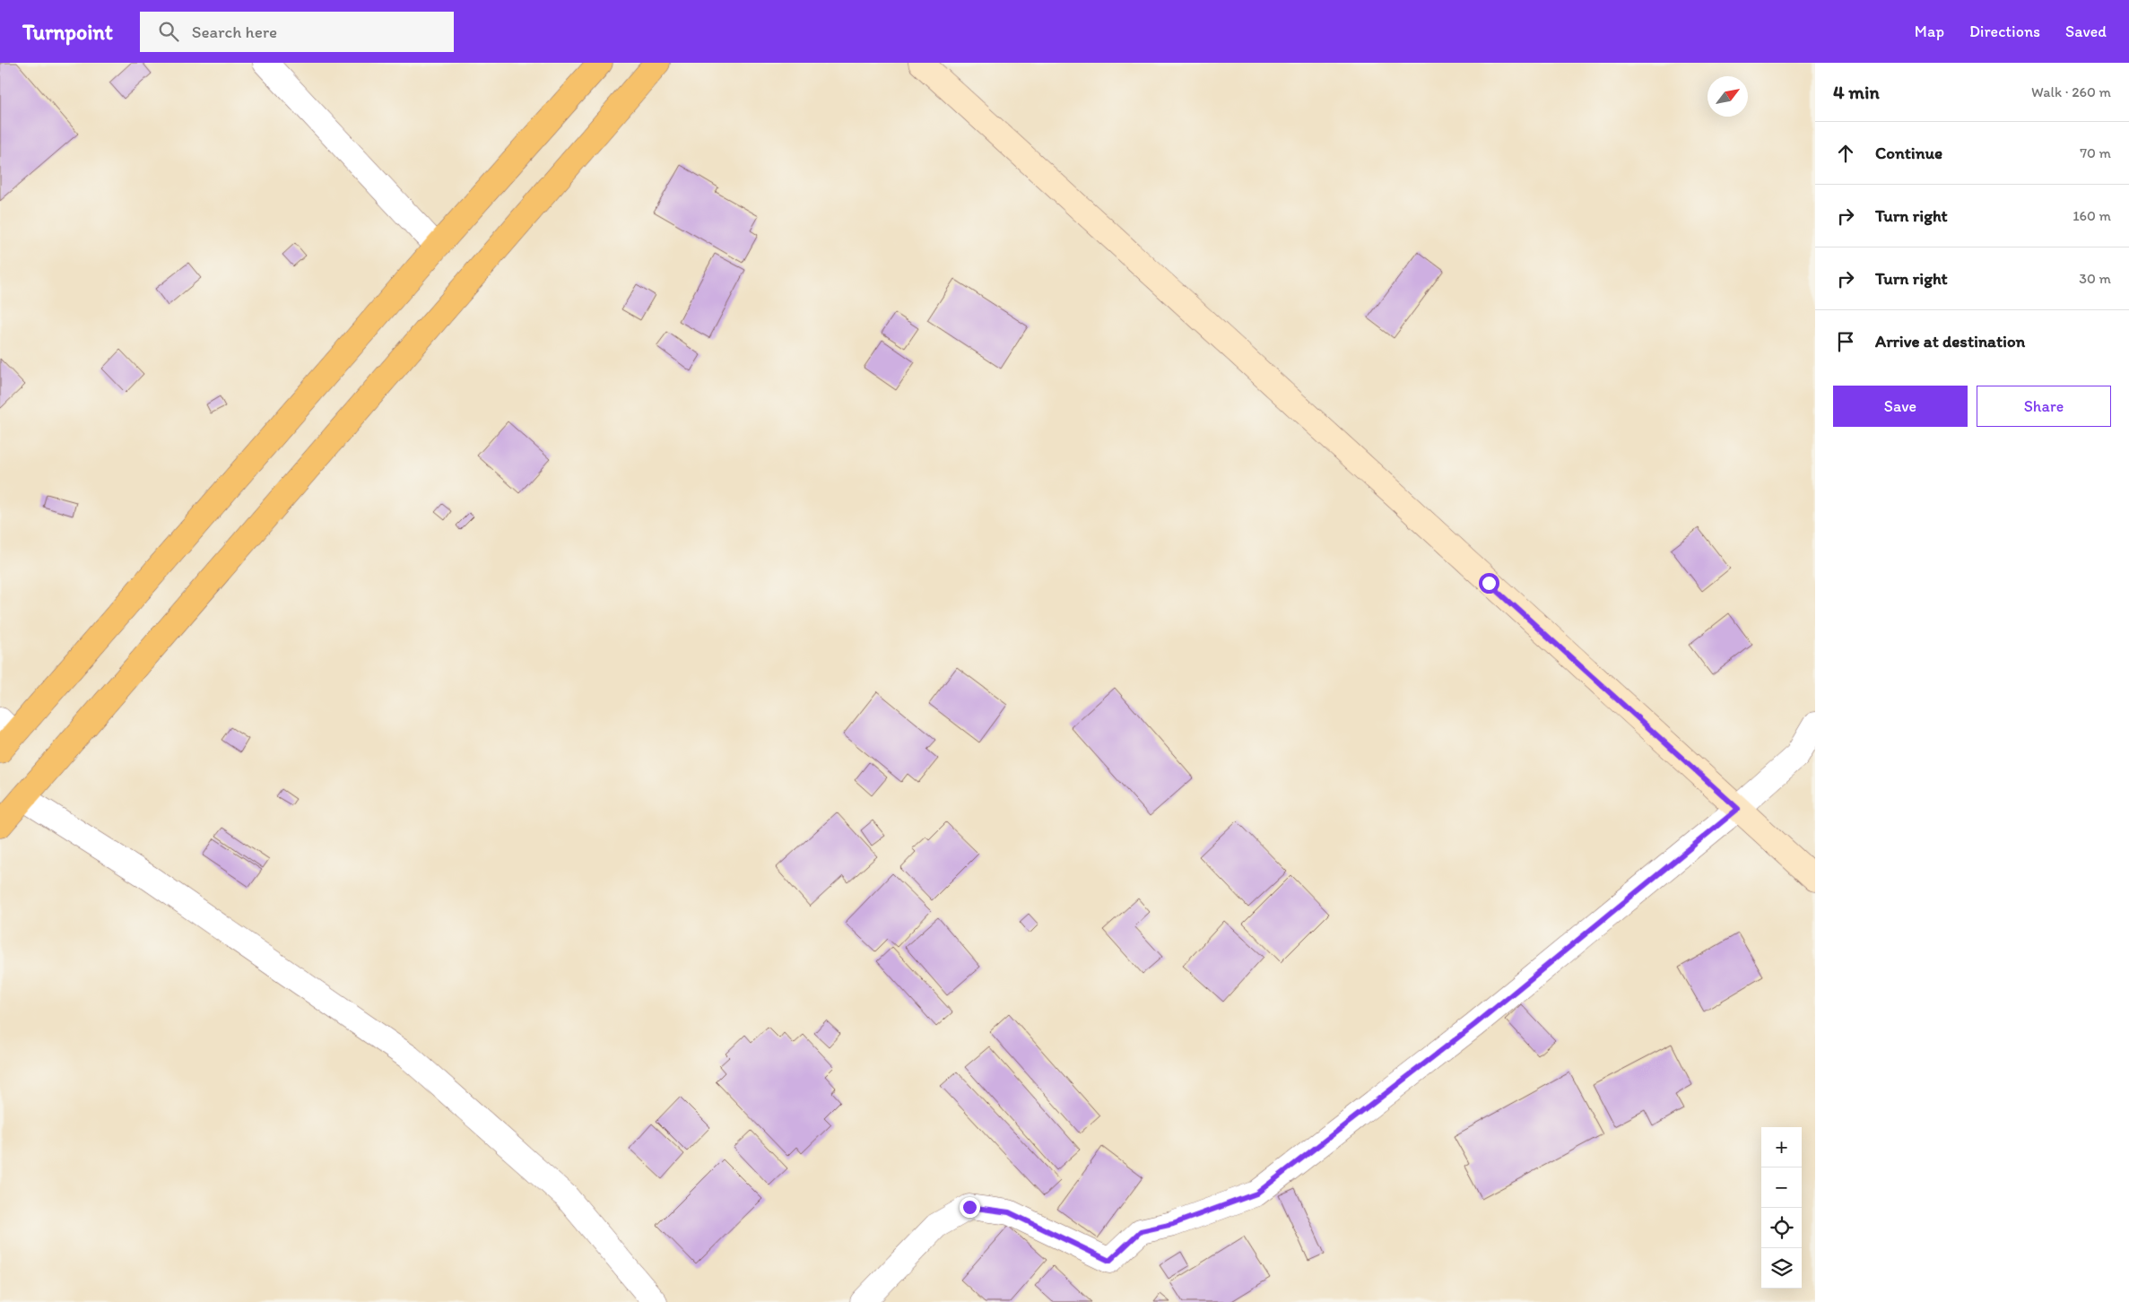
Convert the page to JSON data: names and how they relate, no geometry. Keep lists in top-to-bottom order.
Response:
{
  "north": "top right",
  "page": {
    "header": "Turnpoint",
    "search": "Search here",
    "nav": ["Map", "Directions", "Saved"],
    "heading": ["4 min", "Walk · 260 m"],
    "list": [
      ["Continue", "70 m"],
      ["Turn right", "160 m"],
      ["Turn right", "30 m"],
      "Arrive at destination"
    ],
    "buttons": ["Save", "Share"],
    "map_buttons": ["+", "−"]
  }
}
